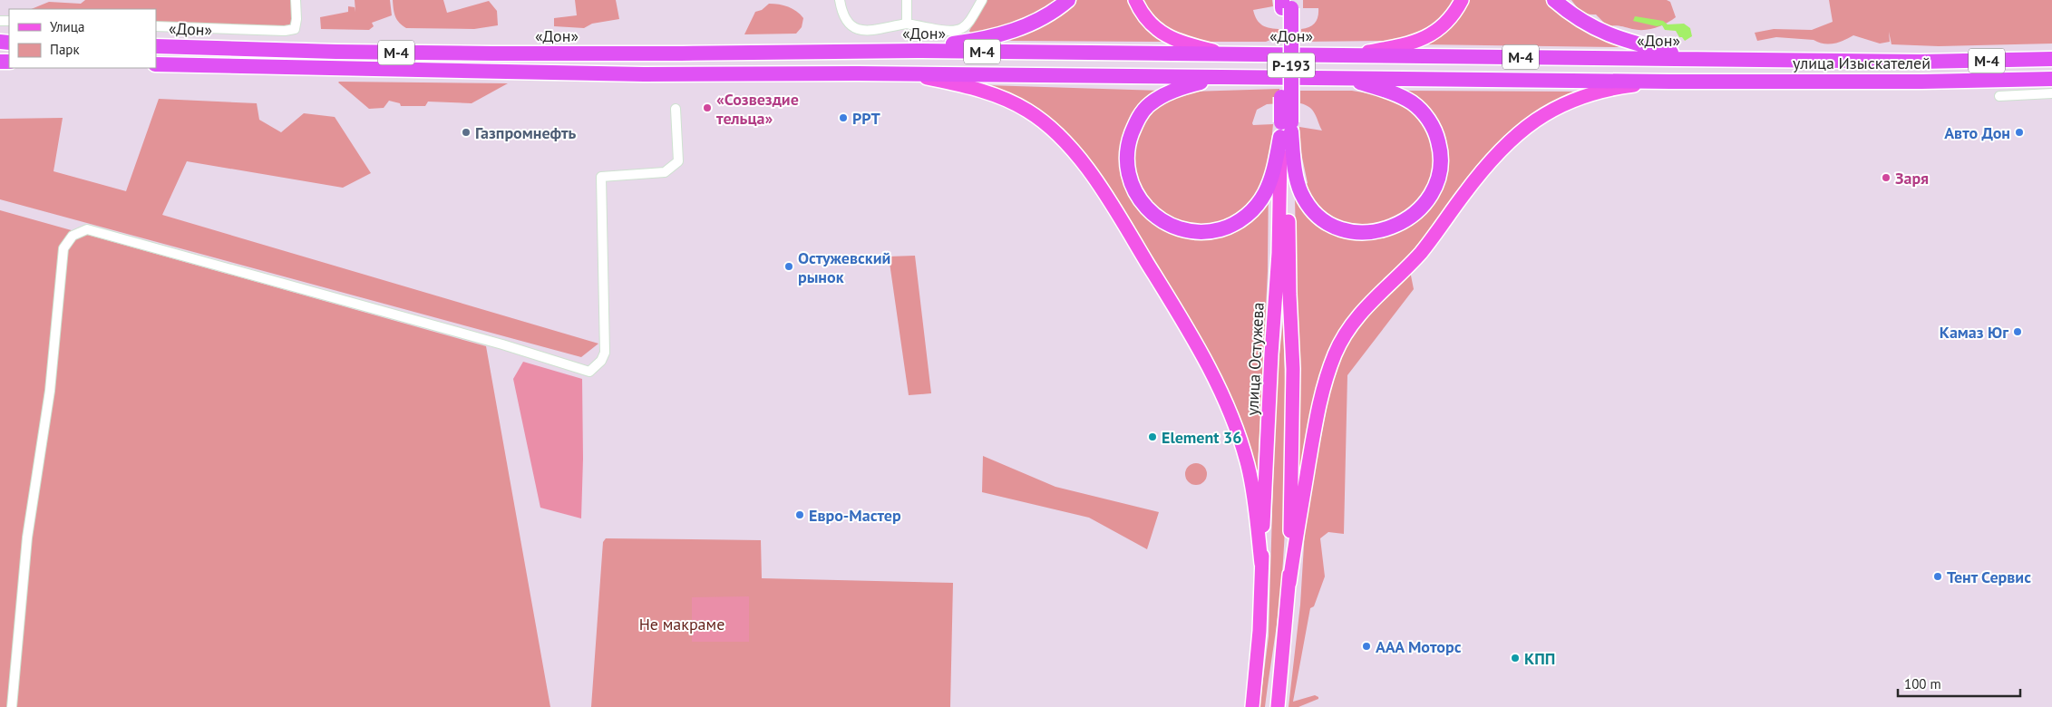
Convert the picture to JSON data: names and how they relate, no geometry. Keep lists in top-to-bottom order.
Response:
{
  "streets": {
    "highway": [
      "«Дон»",
      "М-4",
      "улица Изыскателей",
      "Р-193"
    ],
    "main road": ["улица Остужева"]
  },
  "crossings": [
    ["«Дон»", "улица Изыскателей"],
    ["М-4", "улица Изыскателей"],
    ["Р-193", "улица Остужева"]
  ],
  "parks": ["Не макраме"],
  "places": [
    "«Созвездие тельца»",
    "РРТ",
    "Газпромнефть",
    "Авто Дон",
    "Заря",
    "Остужевский рынок",
    "Камаз Юг",
    "Element 36",
    "Евро-Мастер",
    "Тент Сервис",
    "ААА Моторс",
    "КПП"
  ],
  "legend": ["Улица", "Парк"],
  "scale_bar": "100 m"
}
